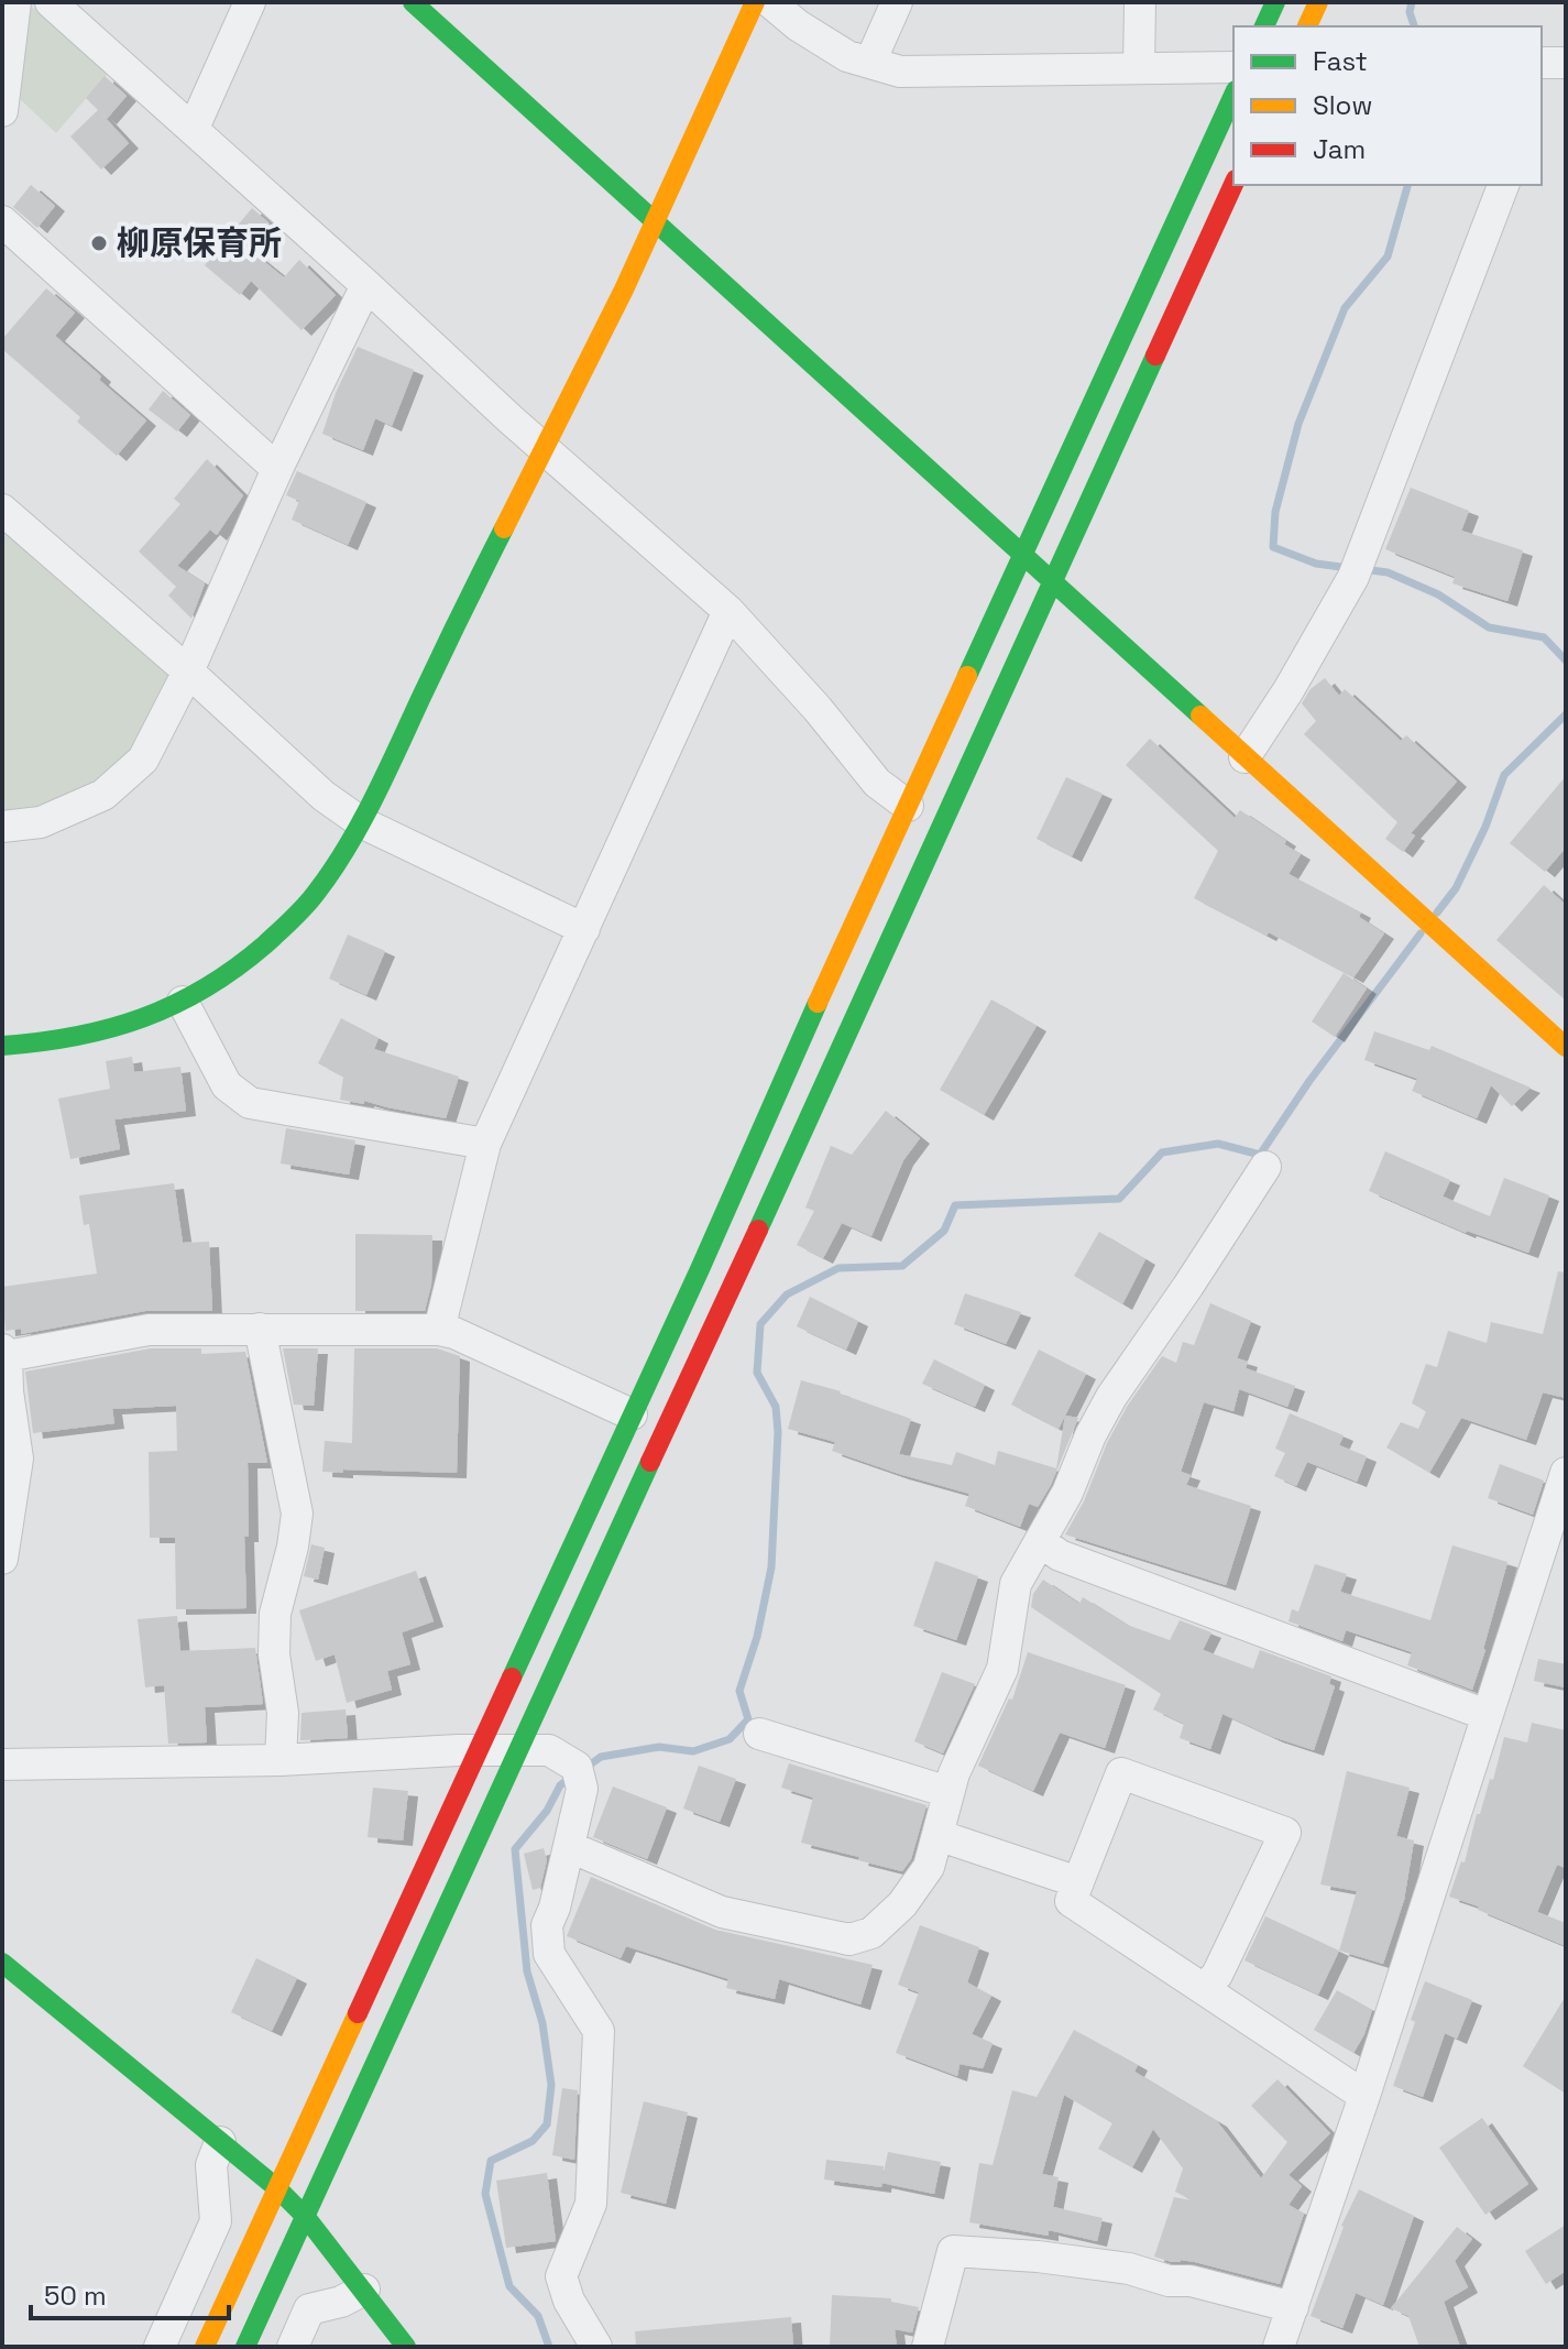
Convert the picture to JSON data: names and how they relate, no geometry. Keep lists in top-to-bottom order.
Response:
{
  "places": ["柳原保育所"],
  "legend": ["Fast", "Slow", "Jam"],
  "scale_bar": "50 m"
}
